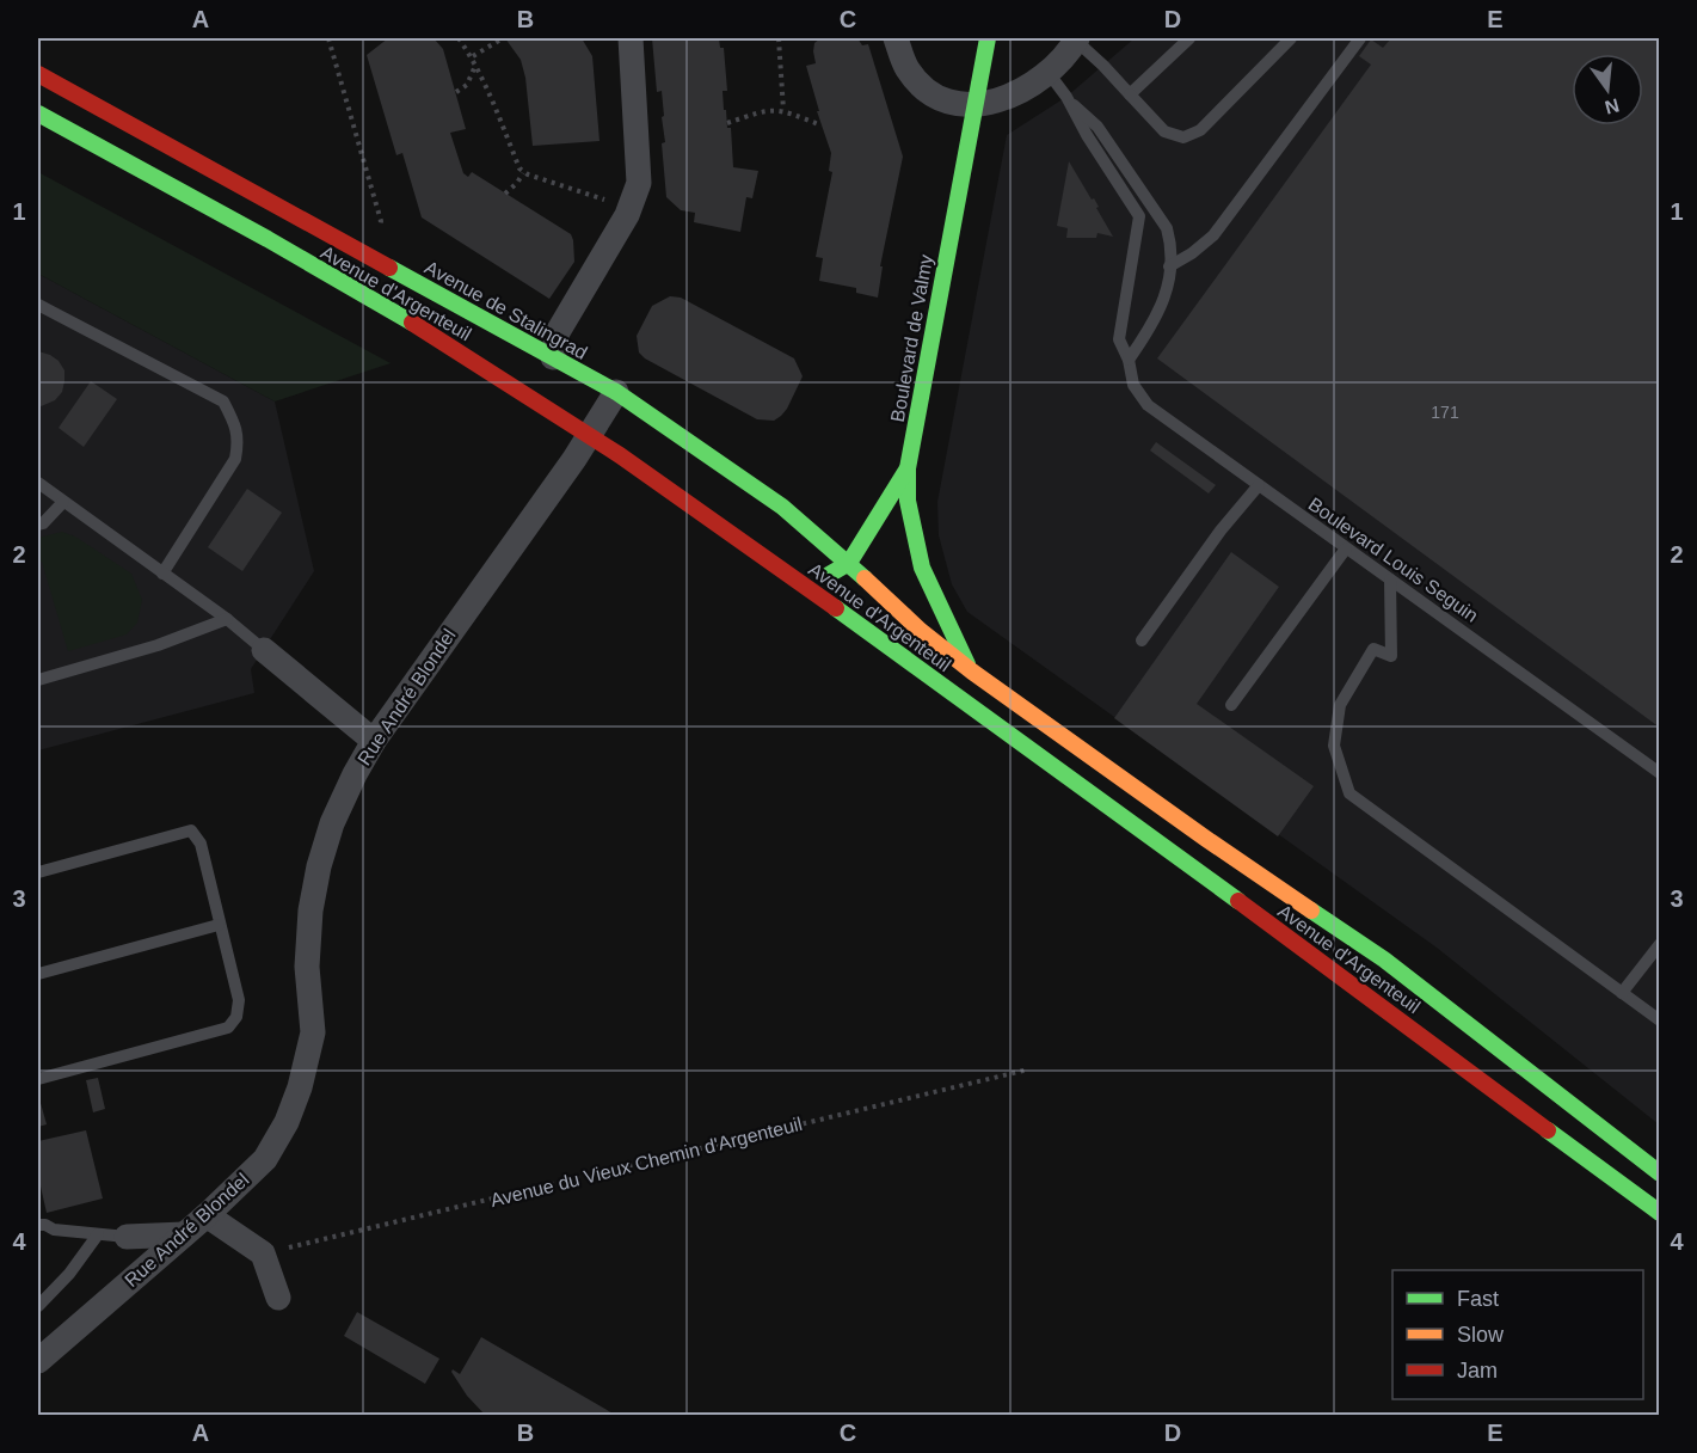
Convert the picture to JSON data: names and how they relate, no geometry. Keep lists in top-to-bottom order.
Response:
{
  "streets": {
    "main road": ["Avenue d'Argenteuil", "Avenue de Stalingrad", "Boulevard de Valmy"],
    "street": ["Rue André Blondel"],
    "lane": ["Boulevard Louis Seguin"],
    "path": ["Avenue du Vieux Chemin d'Argenteuil"]
  },
  "crossings": [
    ["Avenue d'Argenteuil", "Avenue de Stalingrad"],
    ["Avenue d'Argenteuil", "Boulevard de Valmy"],
    ["Avenue d'Argenteuil", "Rue André Blondel"],
    ["Avenue de Stalingrad", "Boulevard de Valmy"],
    ["Avenue de Stalingrad", "Rue André Blondel"]
  ],
  "house_numbers": ["171"],
  "legend": ["Fast", "Slow", "Jam"],
  "north": "bottom",
  "grid": {
    "columns": [
      "A",
      "B",
      "C",
      "D",
      "E"
    ],
    "rows": [
      "1",
      "2",
      "3",
      "4"
    ]
  }
}
